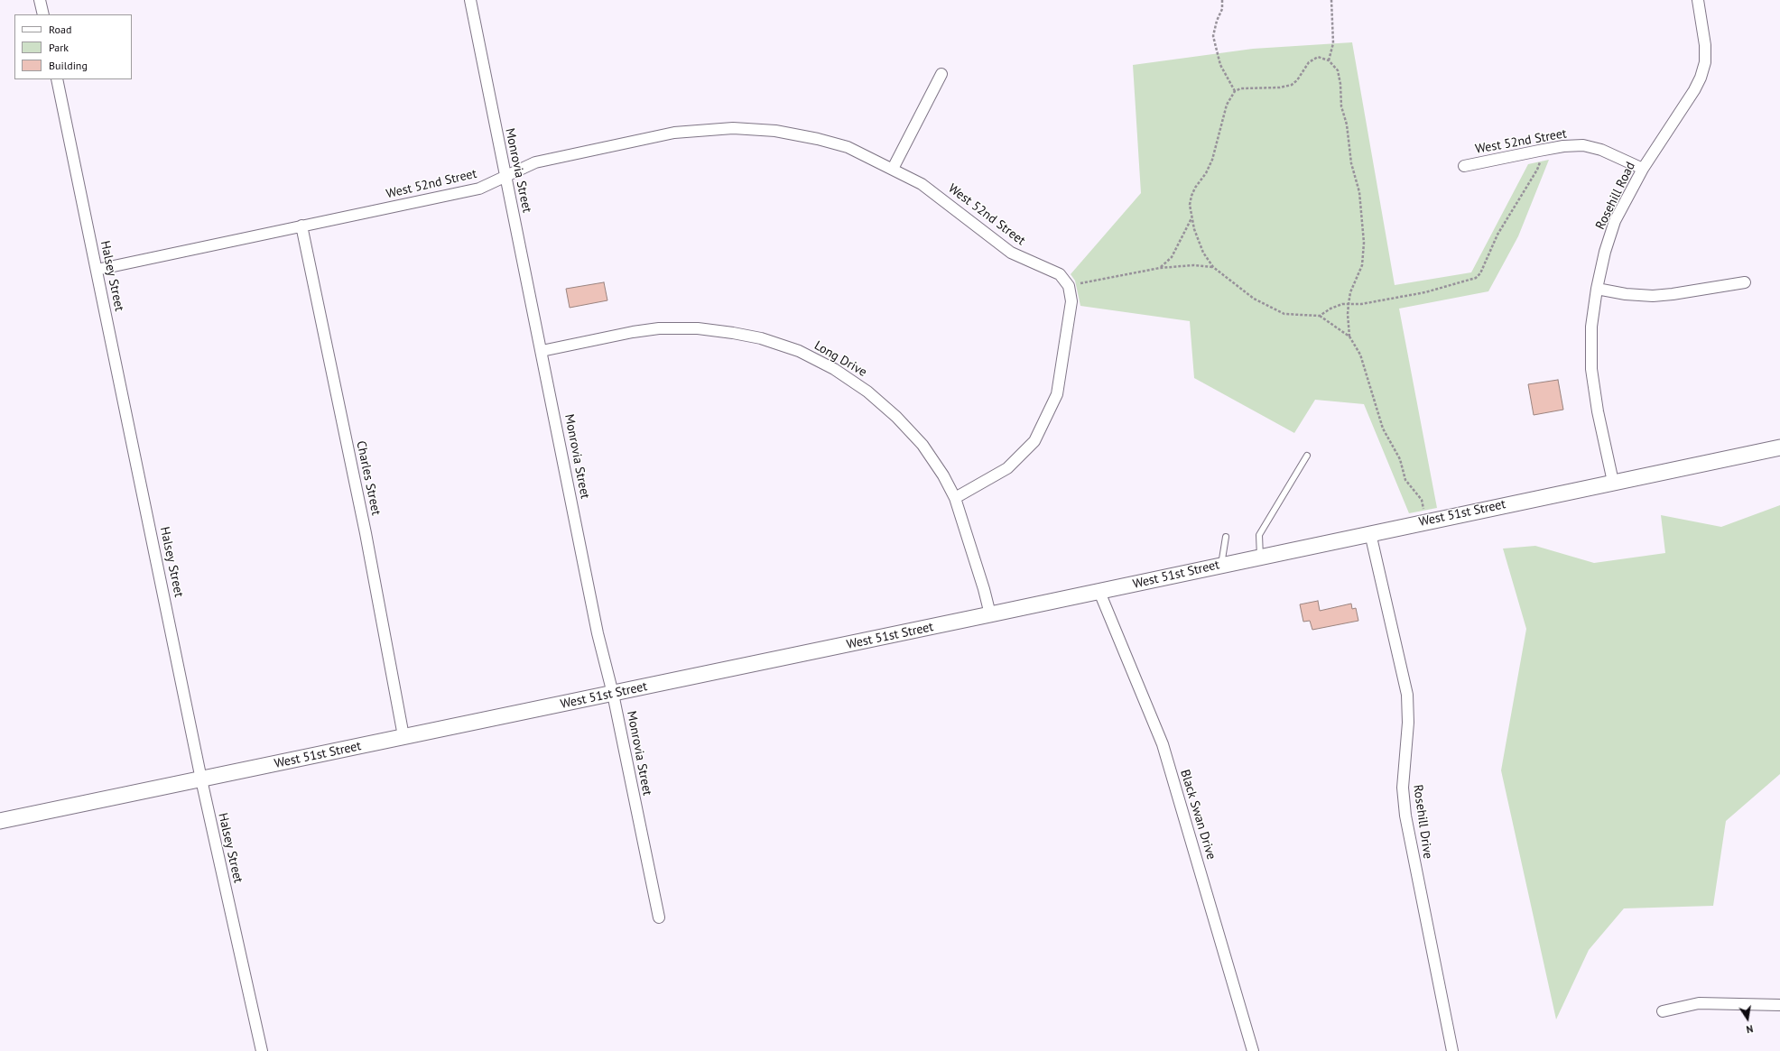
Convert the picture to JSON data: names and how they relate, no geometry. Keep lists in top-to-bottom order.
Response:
{
  "streets": {
    "street": [
      "West 52nd Street",
      "Monrovia Street",
      "Rosehill Road",
      "Halsey Street",
      "Long Drive",
      "Charles Street",
      "West 51st Street",
      "Black Swan Drive",
      "Rosehill Drive"
    ]
  },
  "crossings": [
    ["West 52nd Street", "Monrovia Street"],
    ["West 52nd Street", "Rosehill Road"],
    ["West 52nd Street", "Halsey Street"],
    ["West 52nd Street", "Charles Street"],
    ["Monrovia Street", "Long Drive"],
    ["Monrovia Street", "West 51st Street"],
    ["Rosehill Road", "West 51st Street"],
    ["Halsey Street", "West 51st Street"],
    ["Long Drive", "West 51st Street"],
    ["Charles Street", "West 51st Street"],
    ["West 51st Street", "Black Swan Drive"],
    ["West 51st Street", "Rosehill Drive"]
  ],
  "legend": ["Road", "Park", "Building"],
  "north": "bottom"
}
